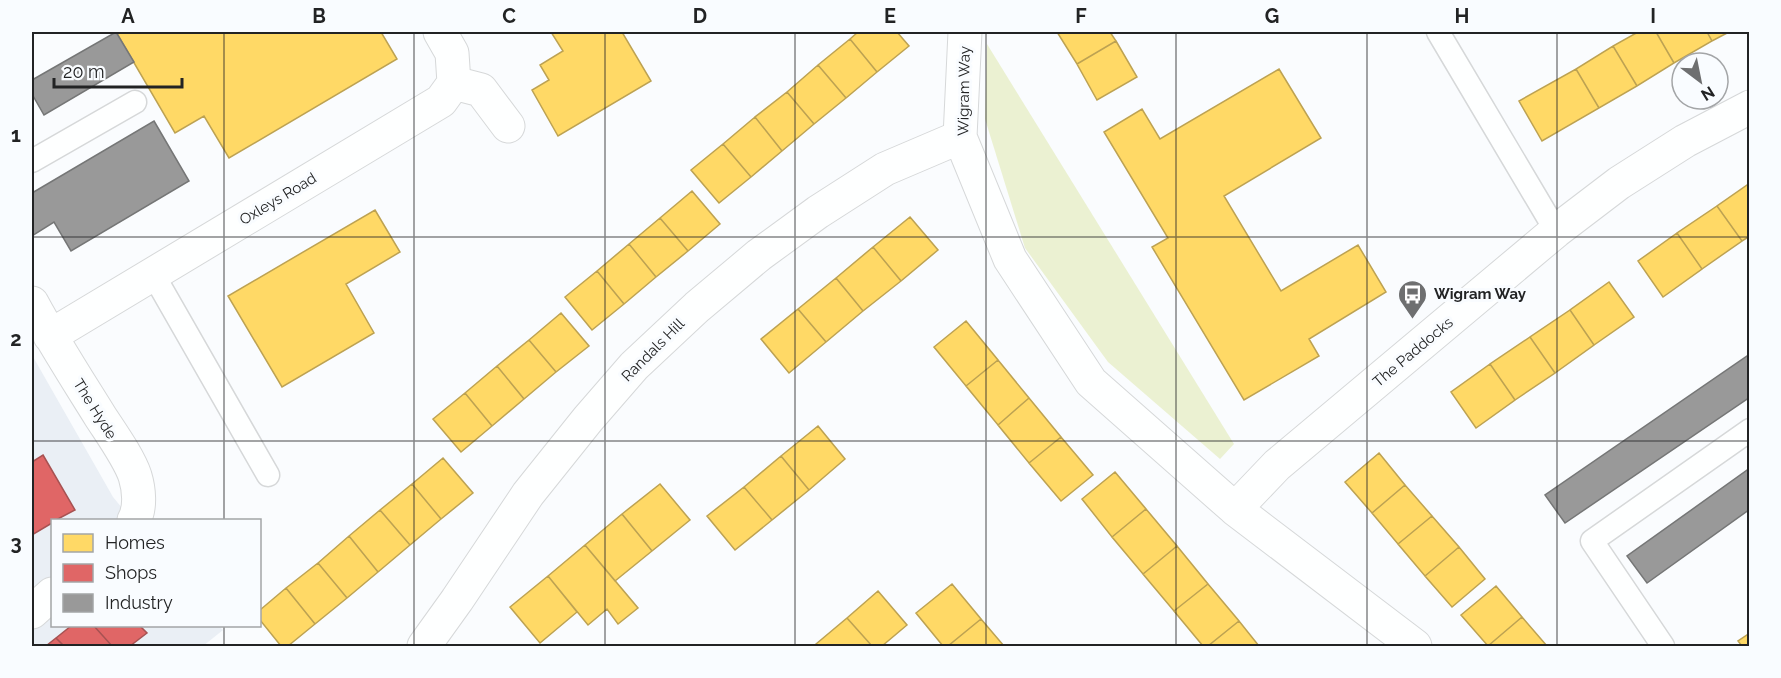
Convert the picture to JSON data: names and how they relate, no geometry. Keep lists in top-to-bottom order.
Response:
{
  "streets": {
    "street": [
      "Wigram Way",
      "Oxleys Road",
      "Randals Hill",
      "The Paddocks",
      "The Hyde"
    ]
  },
  "crossings": [
    ["Wigram Way", "Randals Hill"],
    ["Wigram Way", "The Paddocks"],
    ["Oxleys Road", "The Hyde"]
  ],
  "places": {
    "bus stop": ["Wigram Way"]
  },
  "legend": ["Homes", "Shops", "Industry"],
  "scale_bar": "20 m",
  "north": "bottom right",
  "grid": {
    "columns": [
      "A",
      "B",
      "C",
      "D",
      "E",
      "F",
      "G",
      "H",
      "I"
    ],
    "rows": ["1", "2", "3"]
  }
}
